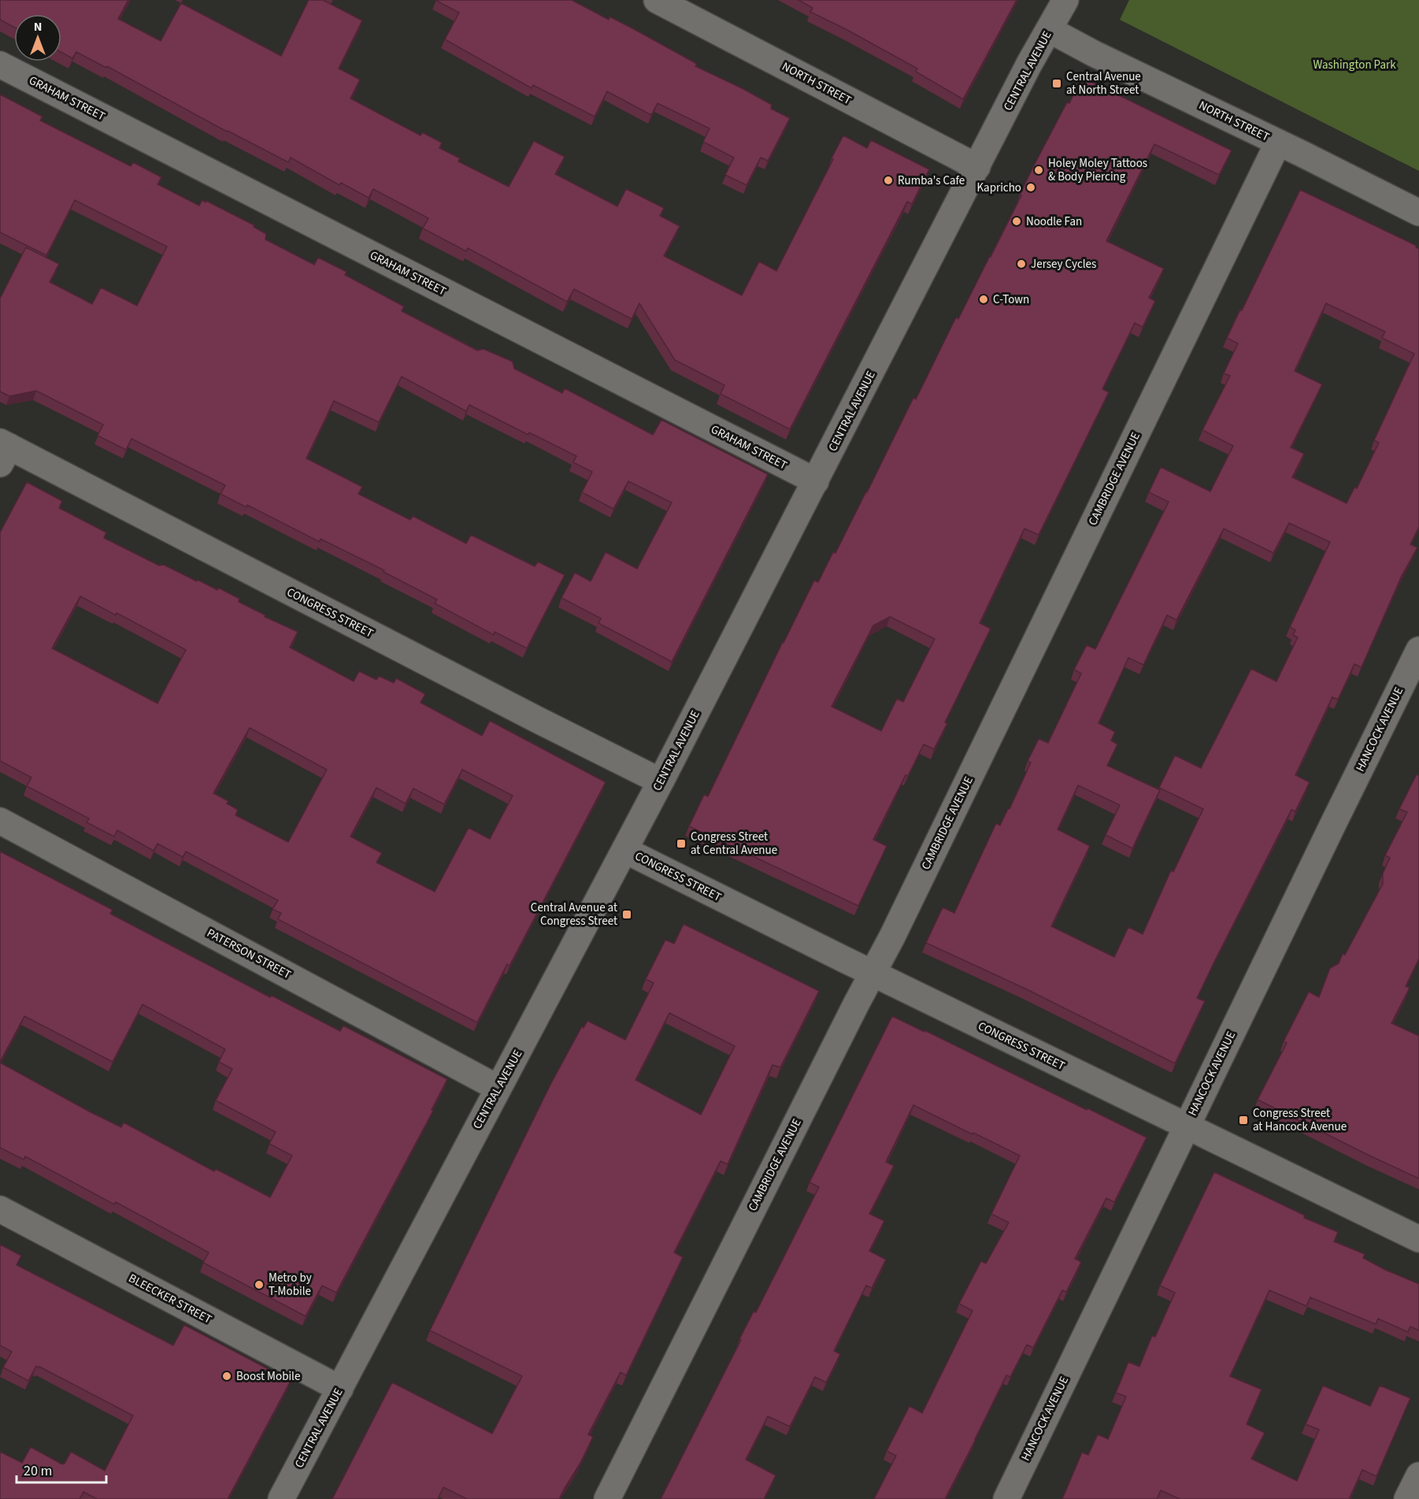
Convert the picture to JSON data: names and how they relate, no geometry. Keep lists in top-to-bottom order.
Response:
{
  "streets": {
    "street": [
      "CENTRAL AVENUE",
      "NORTH STREET",
      "GRAHAM STREET",
      "CAMBRIDGE AVENUE",
      "CONGRESS STREET",
      "HANCOCK AVENUE",
      "PATERSON STREET",
      "BLEECKER STREET"
    ]
  },
  "crossings": [
    ["CENTRAL AVENUE", "NORTH STREET"],
    ["CENTRAL AVENUE", "GRAHAM STREET"],
    ["CENTRAL AVENUE", "CONGRESS STREET"],
    ["CENTRAL AVENUE", "PATERSON STREET"],
    ["CENTRAL AVENUE", "BLEECKER STREET"],
    ["NORTH STREET", "CAMBRIDGE AVENUE"],
    ["CAMBRIDGE AVENUE", "CONGRESS STREET"],
    ["CONGRESS STREET", "HANCOCK AVENUE"]
  ],
  "parks": ["Washington Park"],
  "places": {
    "transit": [
      "Central Avenue at North Street",
      "Congress Street at Central Avenue",
      "Central Avenue at Congress Street",
      "Congress Street at Hancock Avenue"
    ],
    "other": [
      "Holey Moley Tattoos & Body Piercing",
      "Rumba's Cafe",
      "Kapricho",
      "Noodle Fan",
      "Jersey Cycles",
      "C-Town",
      "Metro by T-Mobile",
      "Boost Mobile"
    ]
  },
  "scale_bar": "20 m",
  "north": "top"
}
